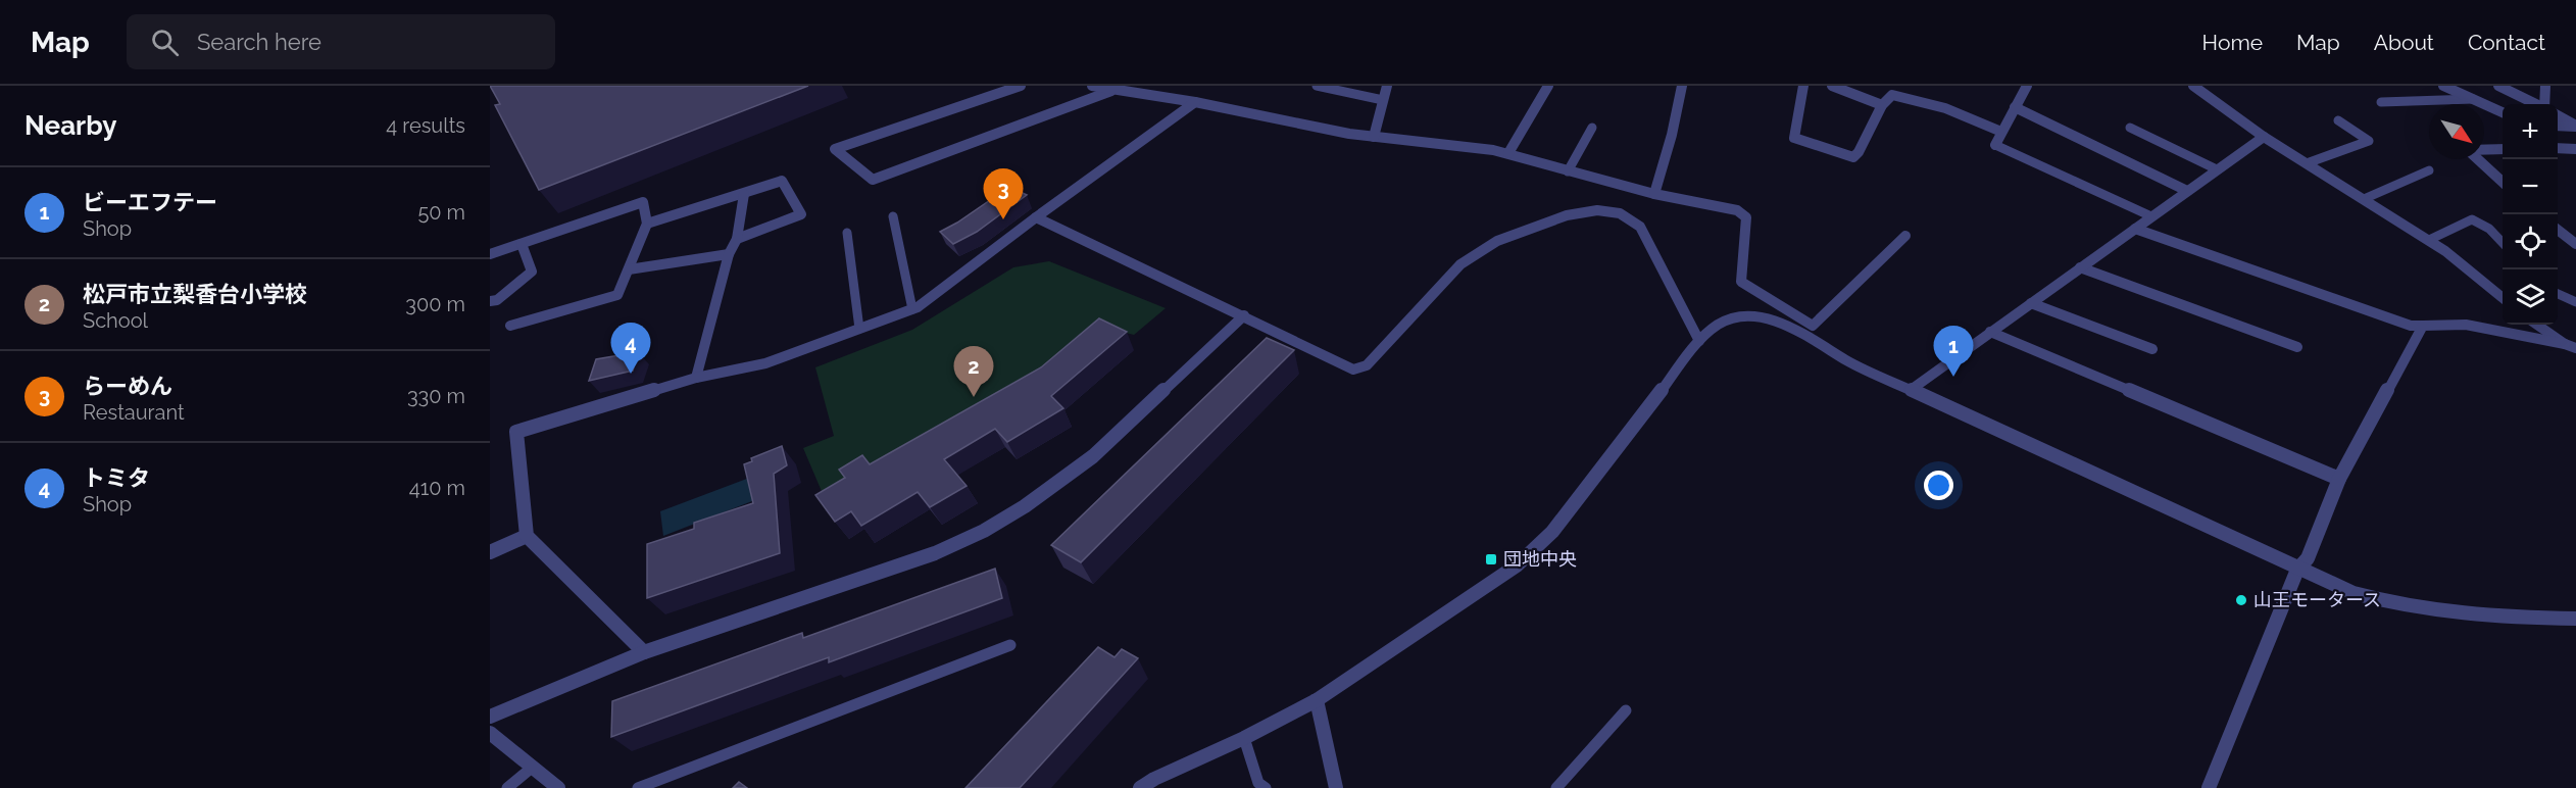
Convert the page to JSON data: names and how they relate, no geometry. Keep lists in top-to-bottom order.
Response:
{
  "places": {
    "transit": ["団地中央"],
    "other": ["山王モータース"]
  },
  "north": "bottom right",
  "page": {
    "header": "Map",
    "search": "Search here",
    "nav": [
      "Home",
      "Map",
      "About",
      "Contact"
    ],
    "heading": ["Nearby", "4 results"],
    "map_buttons": ["+", "−"],
    "list": [
      {
        "mark": "1",
        "name": "ビーエフテー",
        "note": "Shop",
        "value": "50 m"
      },
      {
        "mark": "2",
        "name": "松戸市立梨香台小学校",
        "note": "School",
        "value": "300 m"
      },
      {
        "mark": "3",
        "name": "らーめん",
        "note": "Restaurant",
        "value": "330 m"
      },
      {
        "mark": "4",
        "name": "トミタ",
        "note": "Shop",
        "value": "410 m"
      }
    ],
    "pins": [
      "3",
      "4",
      "1",
      "2"
    ]
  }
}
